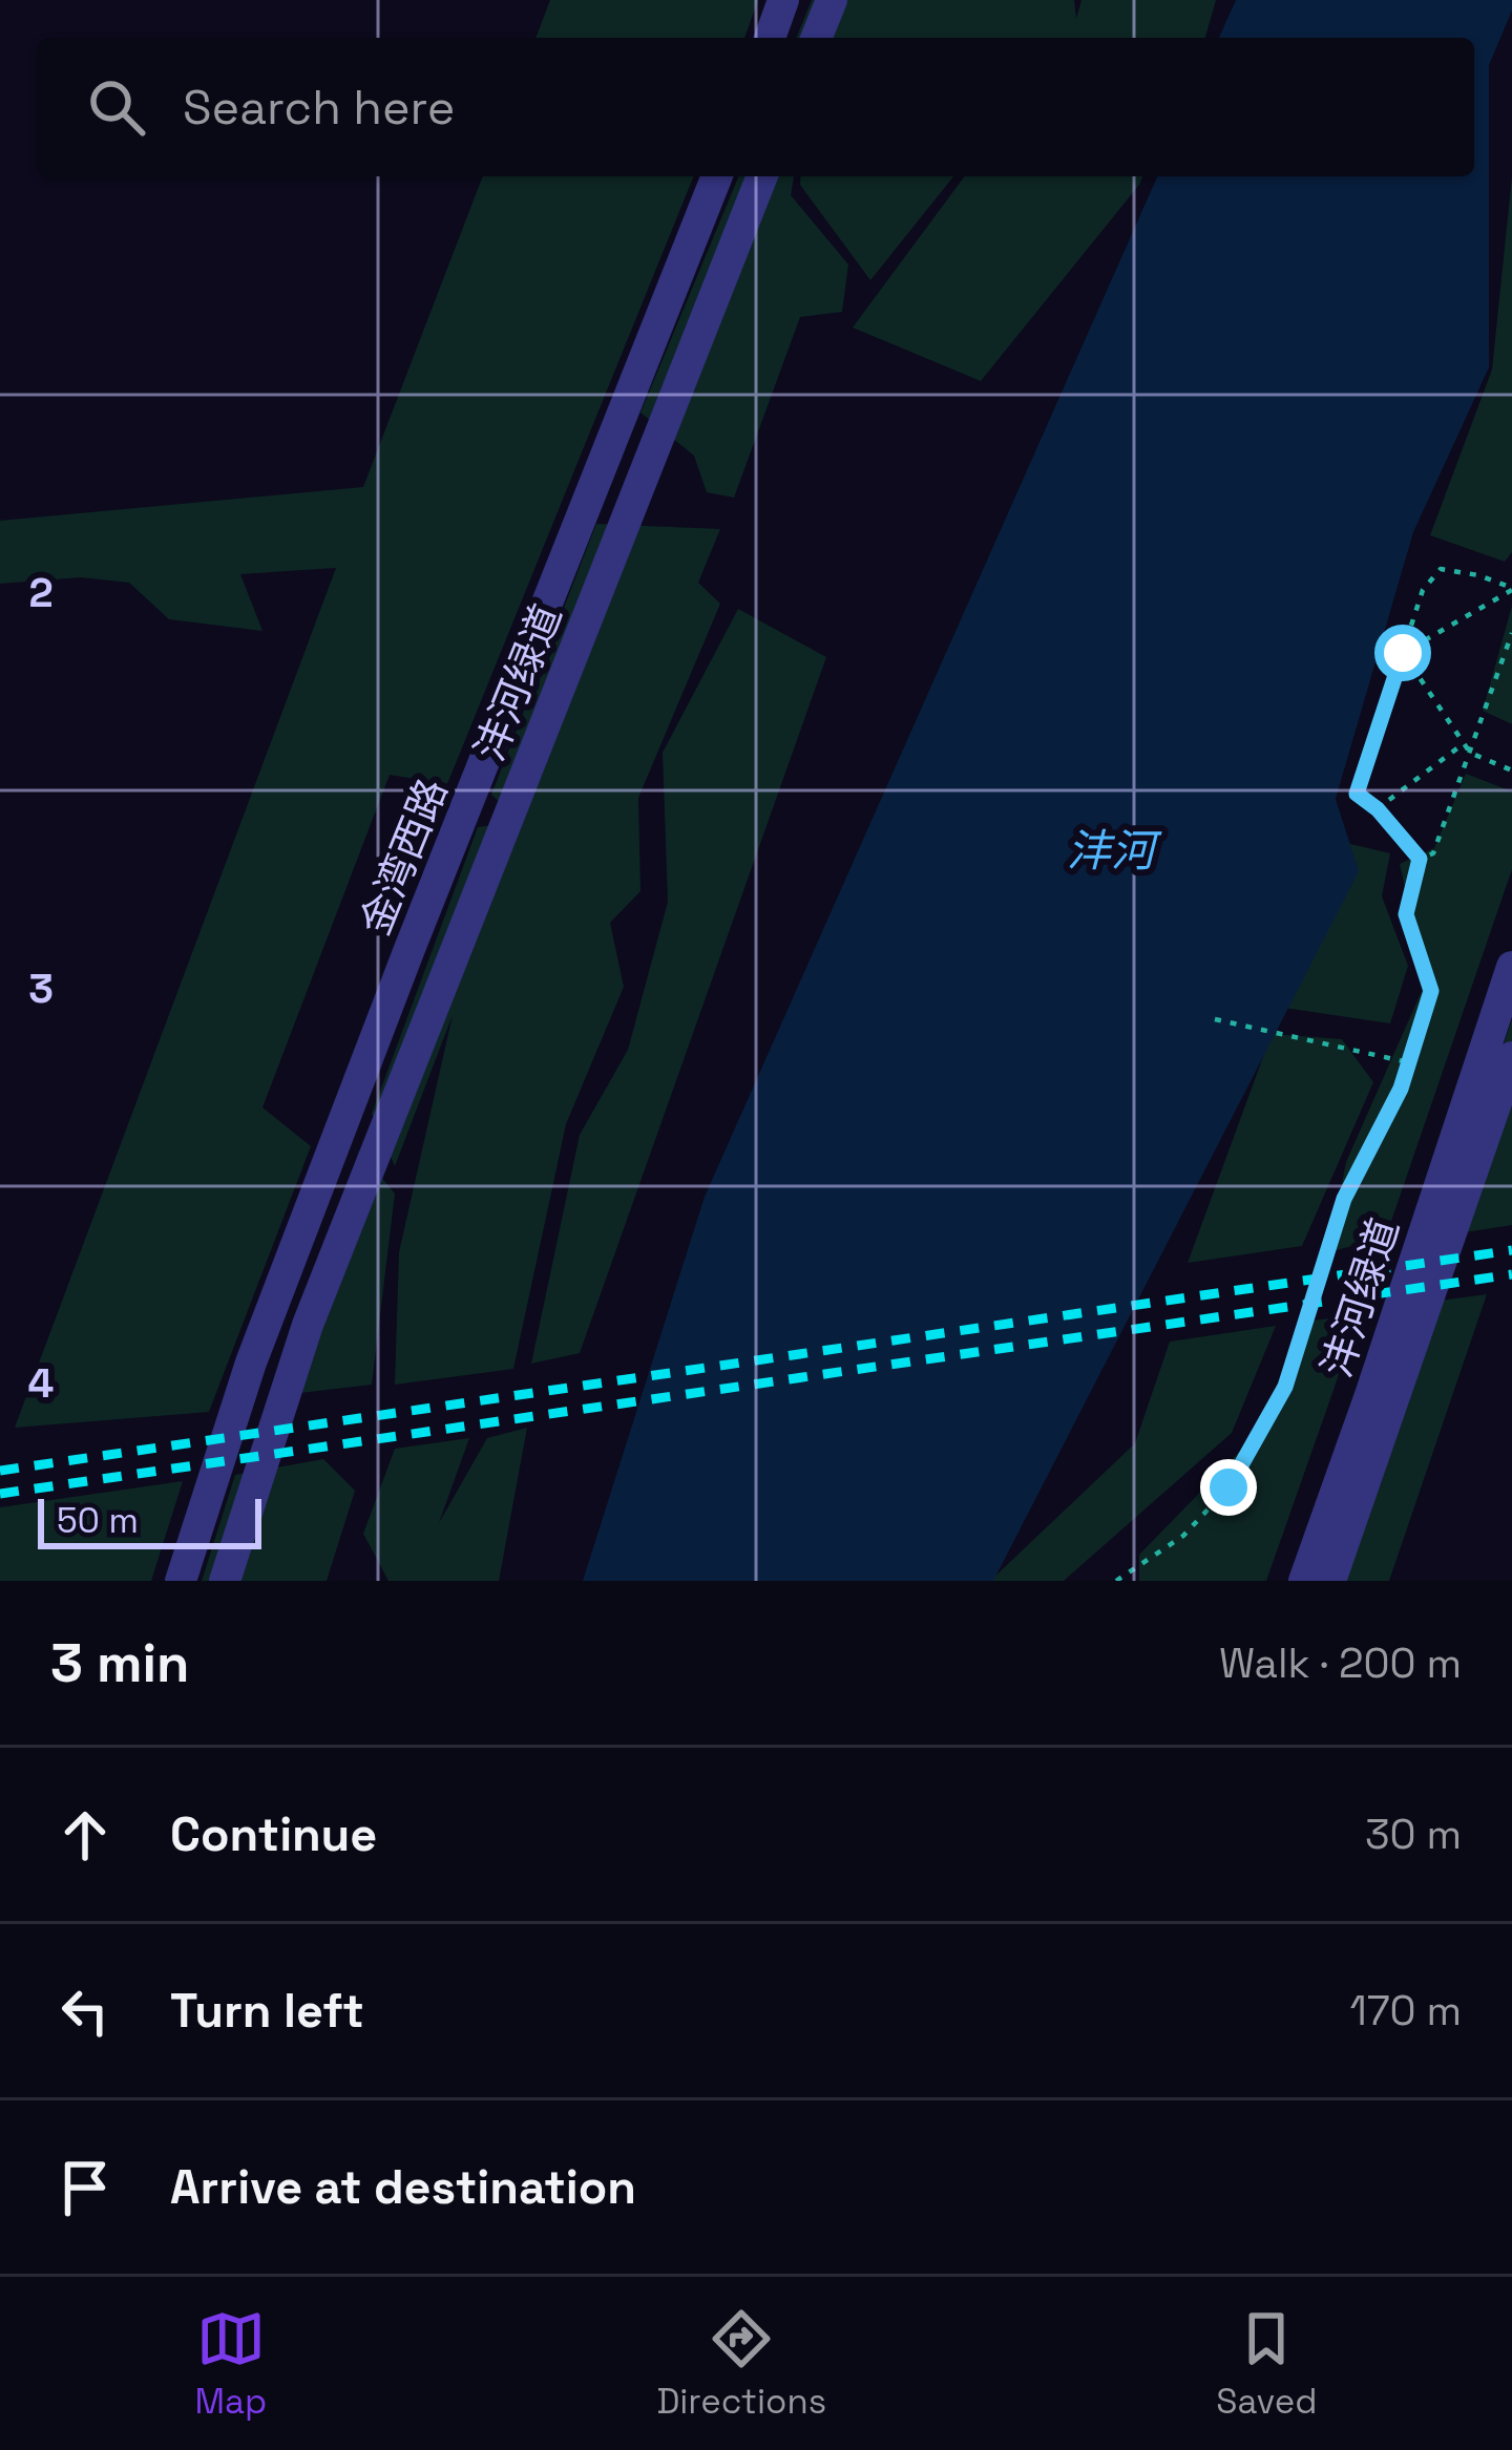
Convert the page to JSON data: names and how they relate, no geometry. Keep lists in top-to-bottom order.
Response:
{
  "streets": {
    "street": ["沣河绿道", "金湾西路"]
  },
  "water": ["沣河"],
  "scale_bar": "50 m",
  "page": {
    "search": "Search here",
    "scale": "50 m",
    "heading": ["3 min", "Walk · 200 m"],
    "list": [
      ["Continue", "30 m"],
      ["Turn left", "170 m"],
      "Arrive at destination"
    ],
    "nav": ["Map", "Directions", "Saved"]
  },
  "grid": {
    "rows": ["2", "3", "4"]
  }
}
